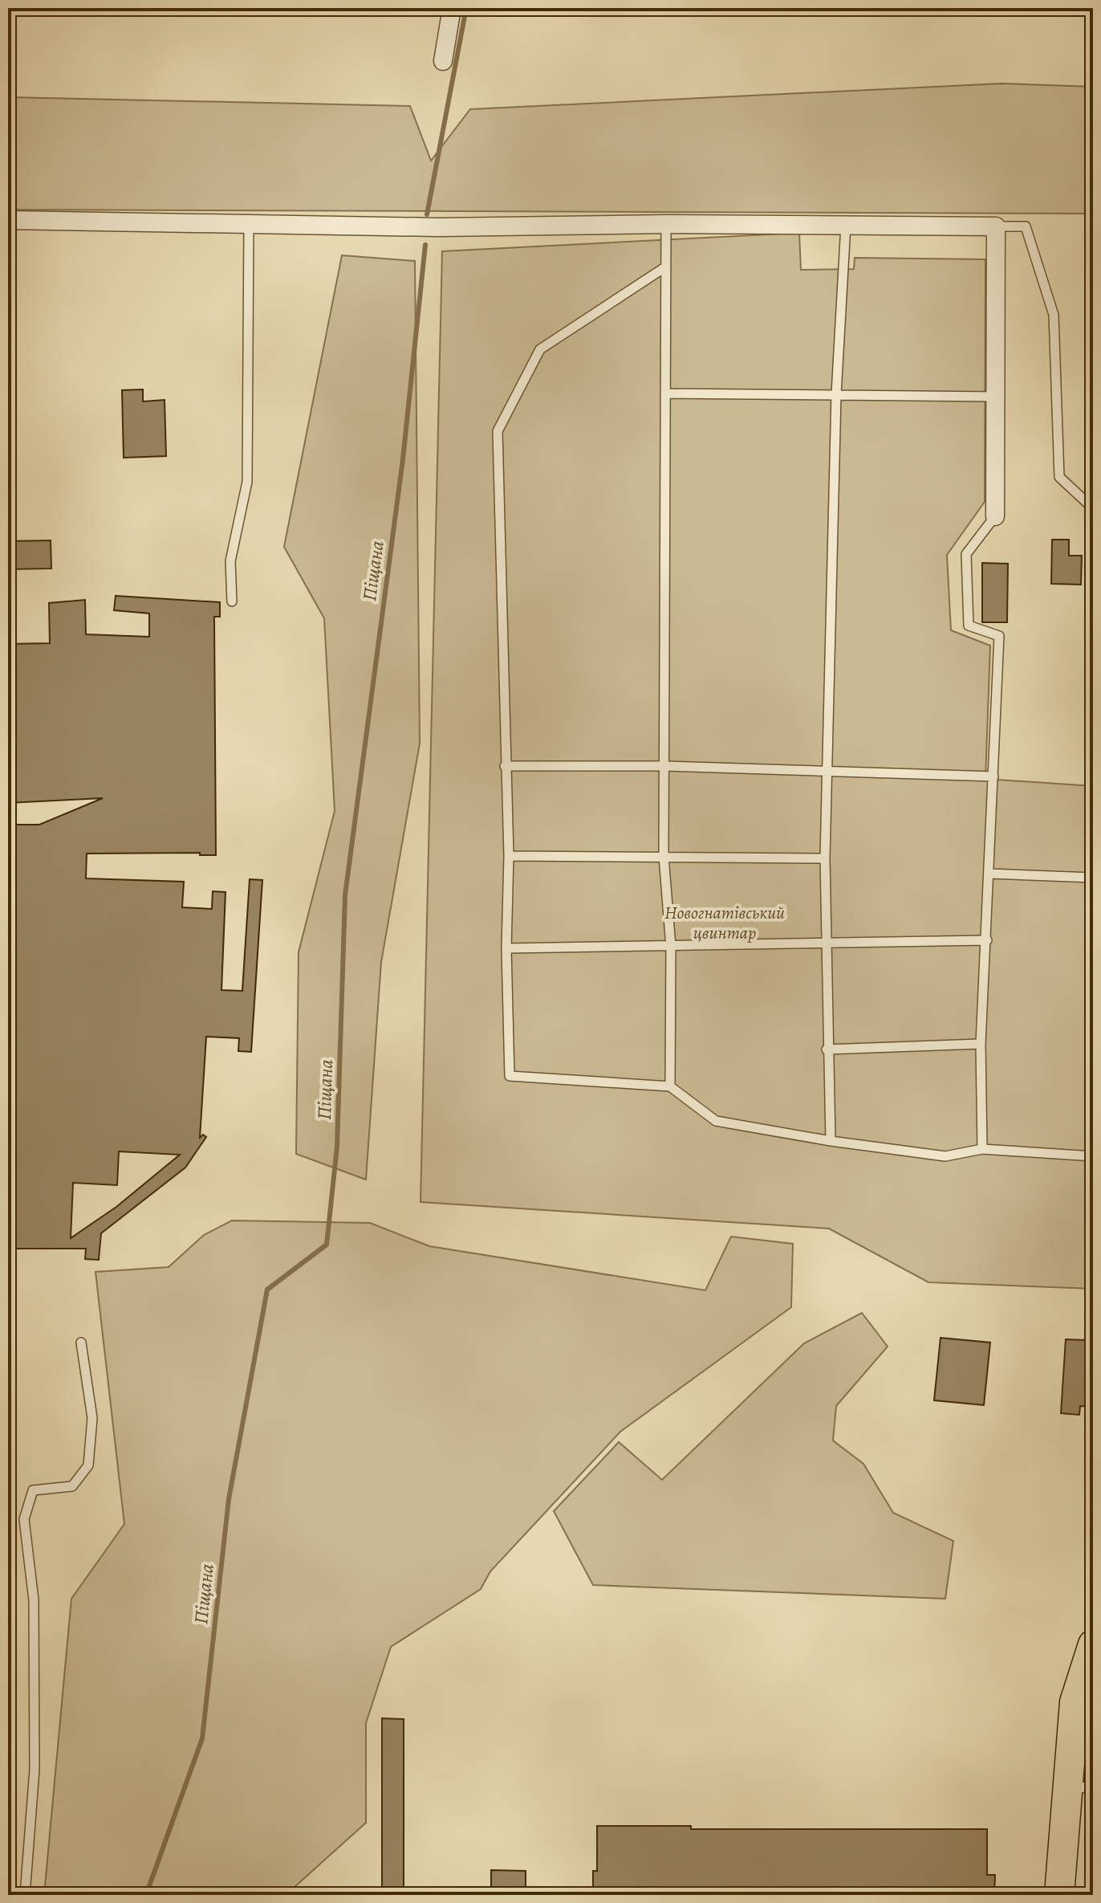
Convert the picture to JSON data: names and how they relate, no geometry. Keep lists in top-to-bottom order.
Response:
{
  "water": ["Піщана"],
  "parks": ["Новогнатівський цвинтар"]
}
